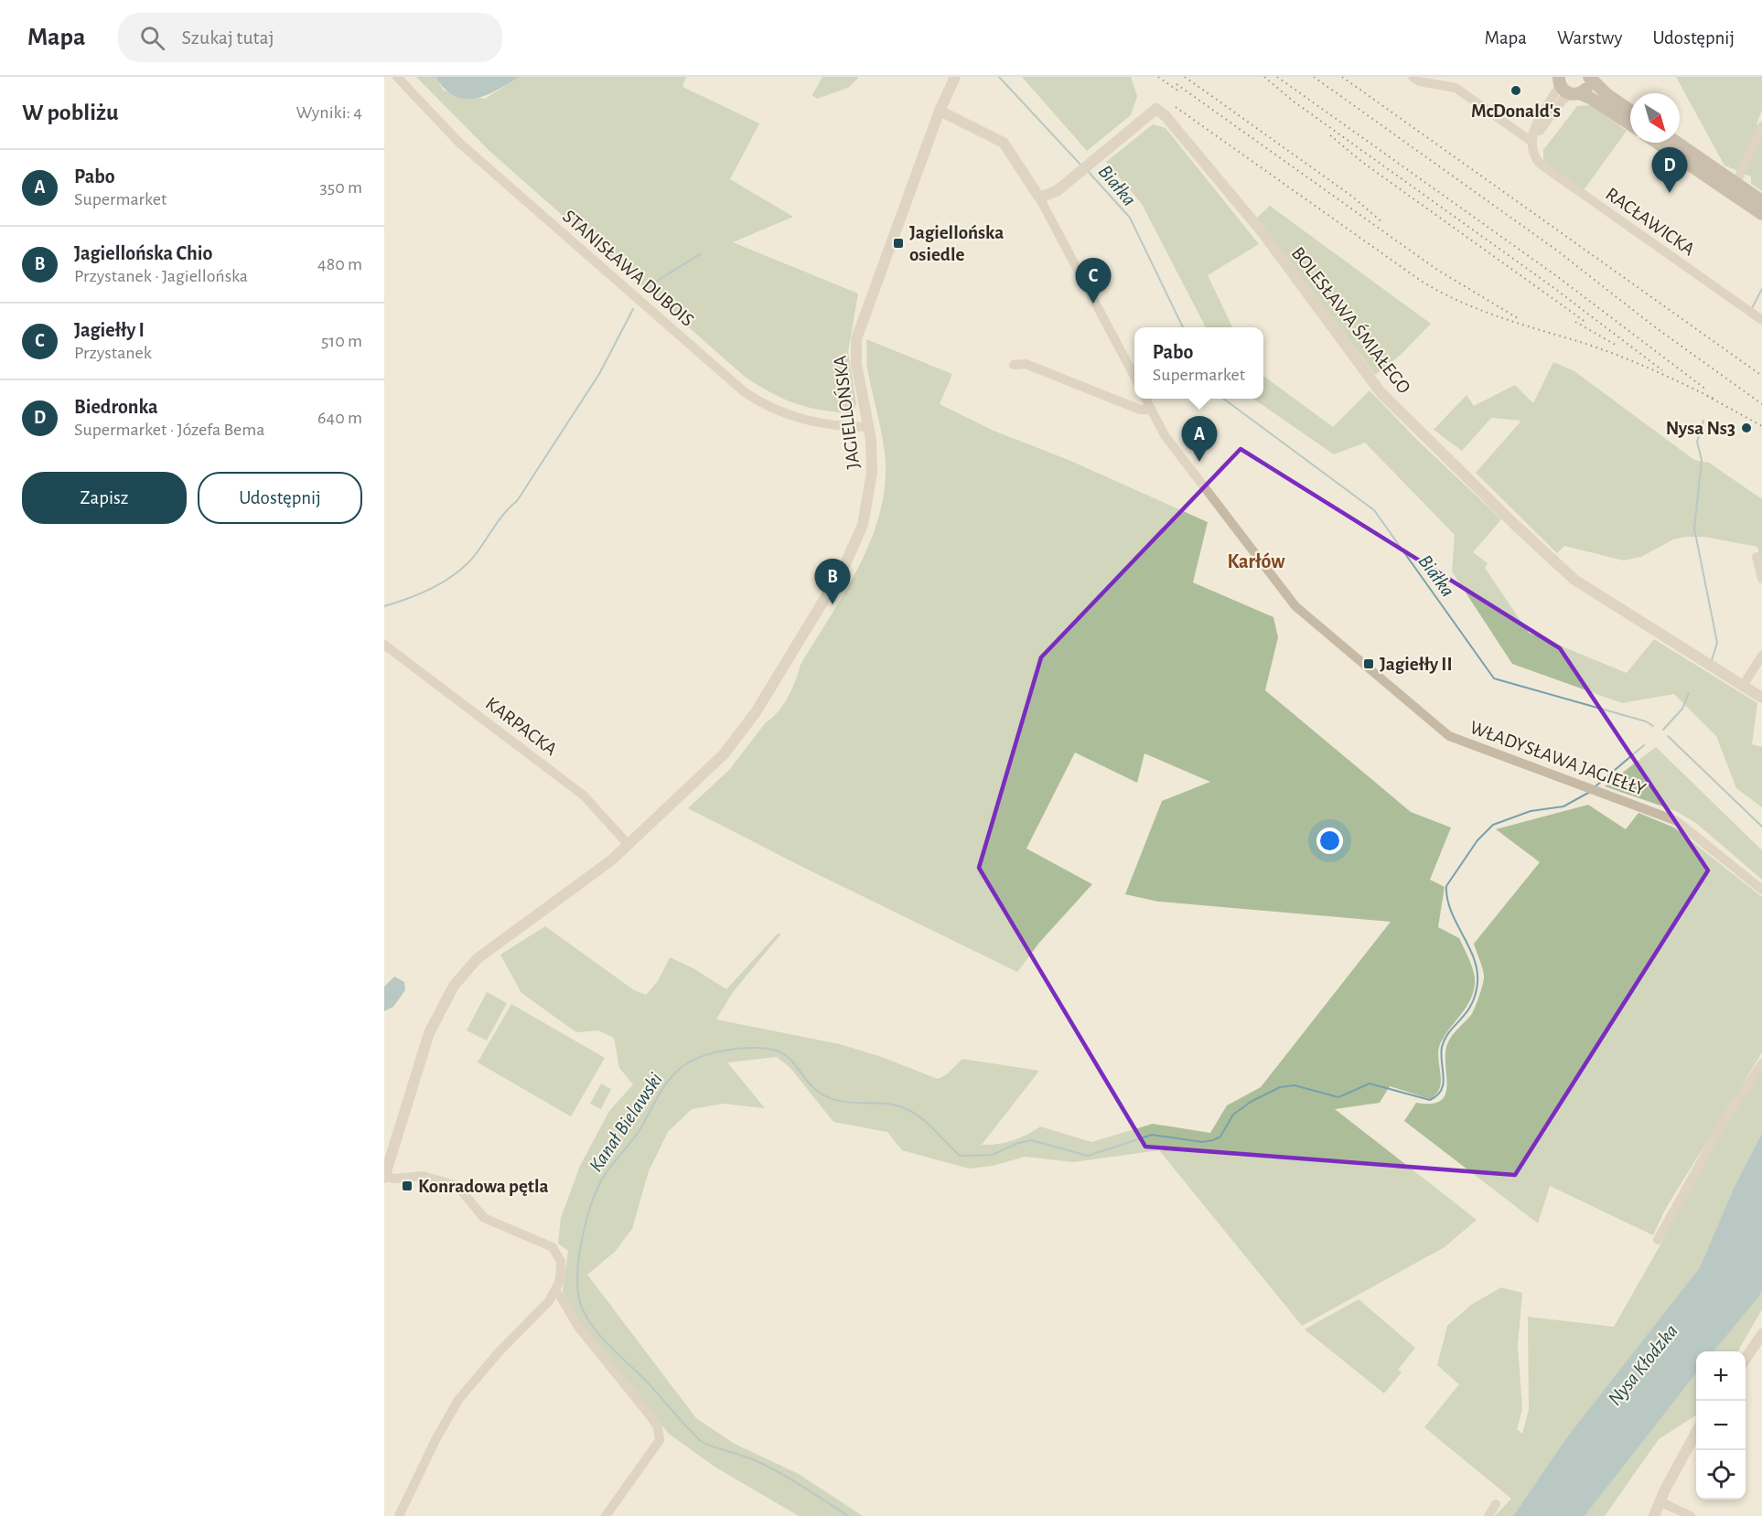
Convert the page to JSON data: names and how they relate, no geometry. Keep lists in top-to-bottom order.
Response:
{
  "streets": {
    "street": [
      "RACŁAWICKA",
      "STANISŁAWA DUBOIS",
      "BOLESŁAWA ŚMIAŁEGO",
      "JAGIELLOŃSKA",
      "KARPACKA",
      "WŁADYSŁAWA JAGIEŁŁY"
    ]
  },
  "crossings": [
    ["STANISŁAWA DUBOIS", "JAGIELLOŃSKA"],
    ["JAGIELLOŃSKA", "KARPACKA"]
  ],
  "districts": ["Karłów"],
  "water": ["Białka", "Kanał Bielawski", "Nysa Kłodzka"],
  "places": {
    "other": ["McDonald's", "Nysa Ns3"],
    "transit": ["Jagiellońska osiedle", "Jagiełły II", "Konradowa pętla"]
  },
  "north": "bottom right",
  "page": {
    "header": "Mapa",
    "search": "Szukaj tutaj",
    "nav": ["Mapa", "Warstwy", "Udostępnij"],
    "heading": ["W pobliżu", "Wyniki: 4"],
    "pins": [
      "D",
      "C",
      "A",
      "B"
    ],
    "list": [
      {
        "mark": "A",
        "name": "Pabo",
        "note": "Supermarket",
        "value": "350 m"
      },
      {
        "mark": "B",
        "name": "Jagiellońska Chio",
        "note": "Przystanek · Jagiellońska",
        "value": "480 m"
      },
      {
        "mark": "C",
        "name": "Jagiełły I",
        "note": "Przystanek",
        "value": "510 m"
      },
      {
        "mark": "D",
        "name": "Biedronka",
        "note": "Supermarket · Józefa Bema",
        "value": "640 m"
      }
    ],
    "popup": ["Pabo", "Supermarket"],
    "buttons": ["Zapisz", "Udostępnij"],
    "map_buttons": ["+", "−"]
  }
}
